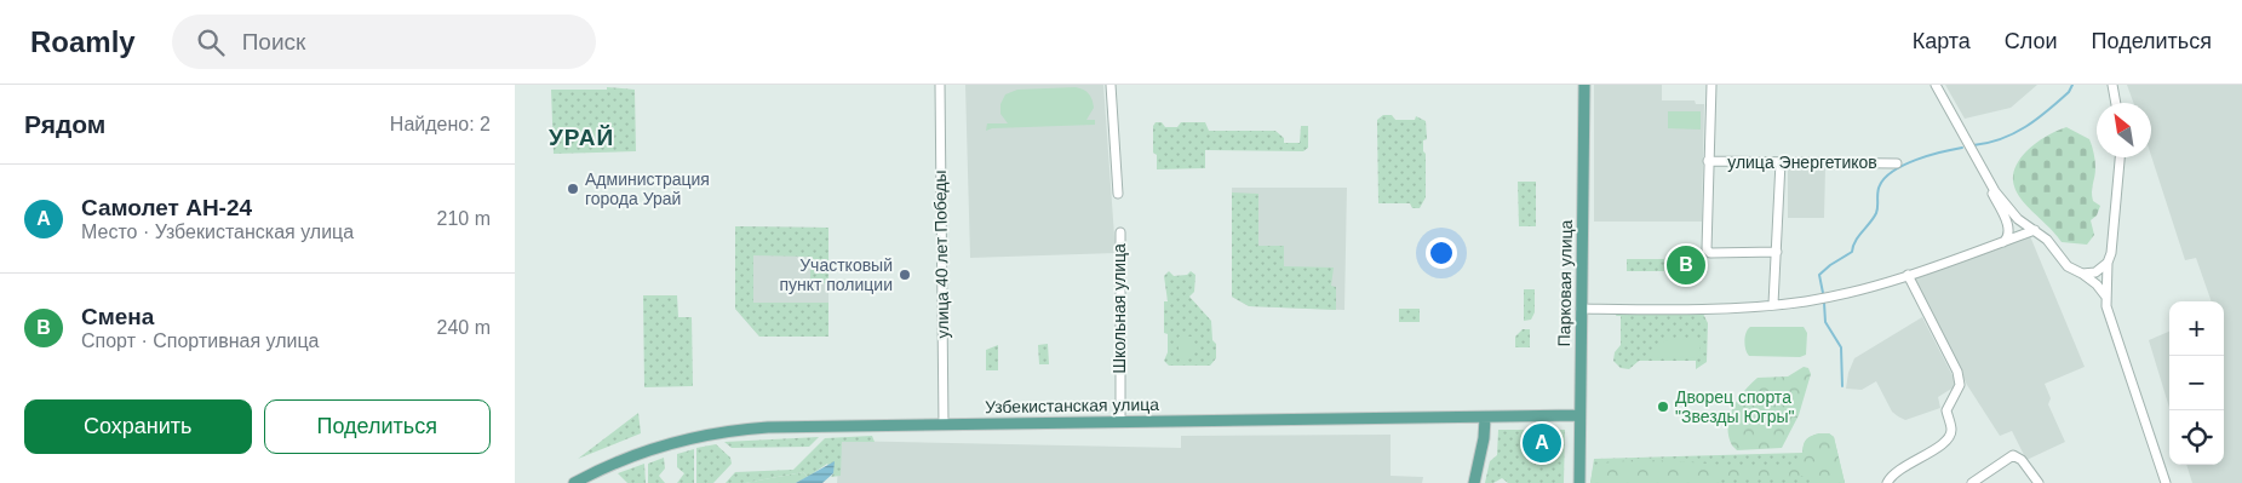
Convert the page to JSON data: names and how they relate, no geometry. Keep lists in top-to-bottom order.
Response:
{
  "streets": {
    "main road": ["Парковая улица", "Узбекистанская улица"],
    "street": ["улица Энергетиков", "улица 40 лет Победы", "Школьная улица"]
  },
  "crossings": [
    ["улица 40 лет Победы", "Узбекистанская улица"],
    ["Парковая улица", "Узбекистанская улица"],
    ["Школьная улица", "Узбекистанская улица"]
  ],
  "districts": ["УРАЙ"],
  "places": ["Администрация города Урай", "Участковый пункт полиции", "Дворец спорта \"Звезды Югры\""],
  "north": "top left",
  "page": {
    "header": "Roamly",
    "search": "Поиск",
    "nav": ["Карта", "Слои", "Поделиться"],
    "heading": ["Рядом", "Найдено: 2"],
    "list": [
      {
        "mark": "A",
        "name": "Самолет АН-24",
        "note": "Место · Узбекистанская улица",
        "value": "210 m"
      },
      {
        "mark": "B",
        "name": "Смена",
        "note": "Спорт · Спортивная улица",
        "value": "240 m"
      }
    ],
    "pins": ["B", "A"],
    "map_buttons": ["+", "−"],
    "buttons": ["Сохранить", "Поделиться"]
  }
}
